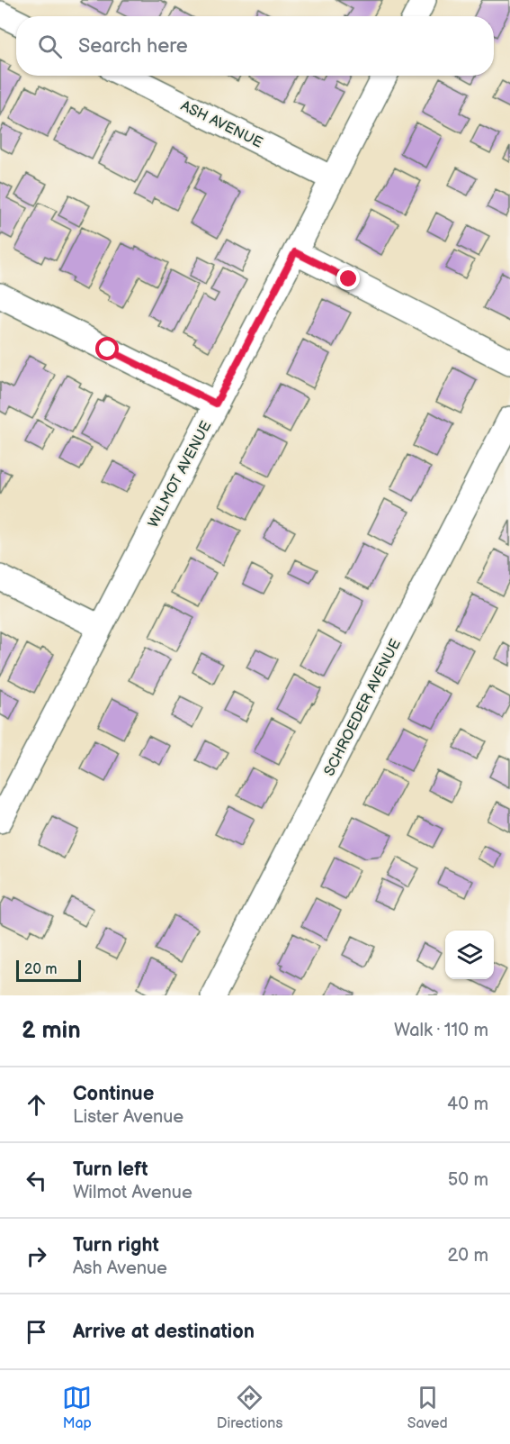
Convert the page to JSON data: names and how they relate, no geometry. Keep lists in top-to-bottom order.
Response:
{
  "streets": {
    "street": ["ASH AVENUE", "WILMOT AVENUE", "SCHROEDER AVENUE"]
  },
  "crossings": [
    ["ASH AVENUE", "WILMOT AVENUE"]
  ],
  "scale_bar": "20 m",
  "page": {
    "search": "Search here",
    "scale": "20 m",
    "heading": ["2 min", "Walk · 110 m"],
    "list": [
      ["Continue", "Lister Avenue", "40 m"],
      ["Turn left", "Wilmot Avenue", "50 m"],
      ["Turn right", "Ash Avenue", "20 m"],
      "Arrive at destination"
    ],
    "nav": ["Map", "Directions", "Saved"]
  }
}
